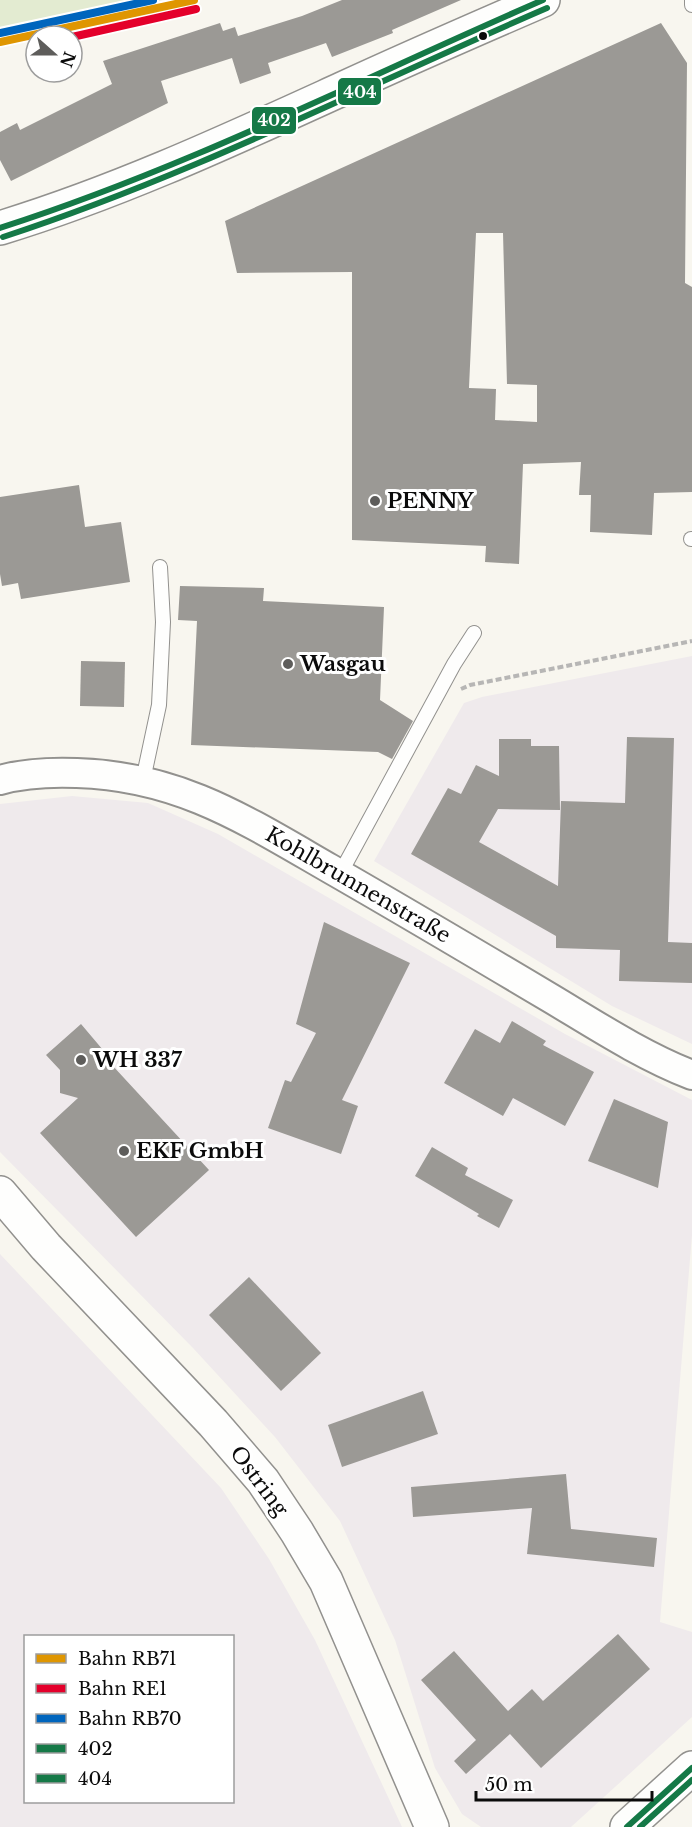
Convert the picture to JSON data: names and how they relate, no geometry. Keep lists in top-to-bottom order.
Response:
{
  "streets": {
    "street": ["Kohlbrunnenstraße", "Ostring"]
  },
  "places": [
    "PENNY",
    "Wasgau",
    "WH 337",
    "EKF GmbH"
  ],
  "lines": [
    "rail line RB71",
    "rail line RB70",
    "transit line 402",
    "transit line 404",
    "rail line RE1"
  ],
  "legend": [
    "Bahn RB71",
    "Bahn RE1",
    "Bahn RB70",
    "402",
    "404"
  ],
  "scale_bar": "50 m",
  "north": "right"
}
